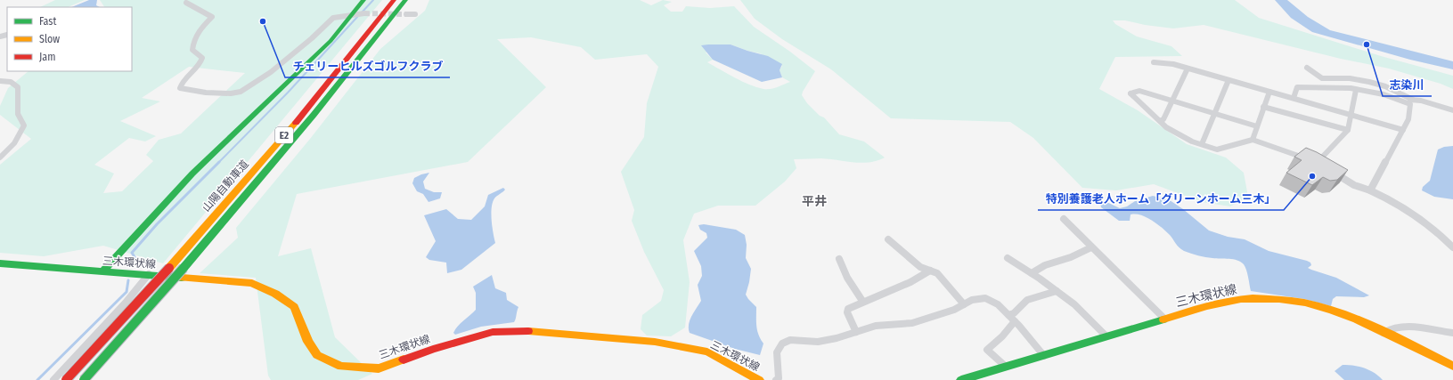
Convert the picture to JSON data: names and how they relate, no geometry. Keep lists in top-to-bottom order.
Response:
{
  "streets": {
    "main road": ["E2", "山陽自動車道", "三木環状線"]
  },
  "districts": ["平井"],
  "places": ["チェリーヒルズゴルフクラブ", "志染川", "特別養護老人ホーム「グリーンホーム三木」"],
  "legend": ["Fast", "Slow", "Jam"]
}
